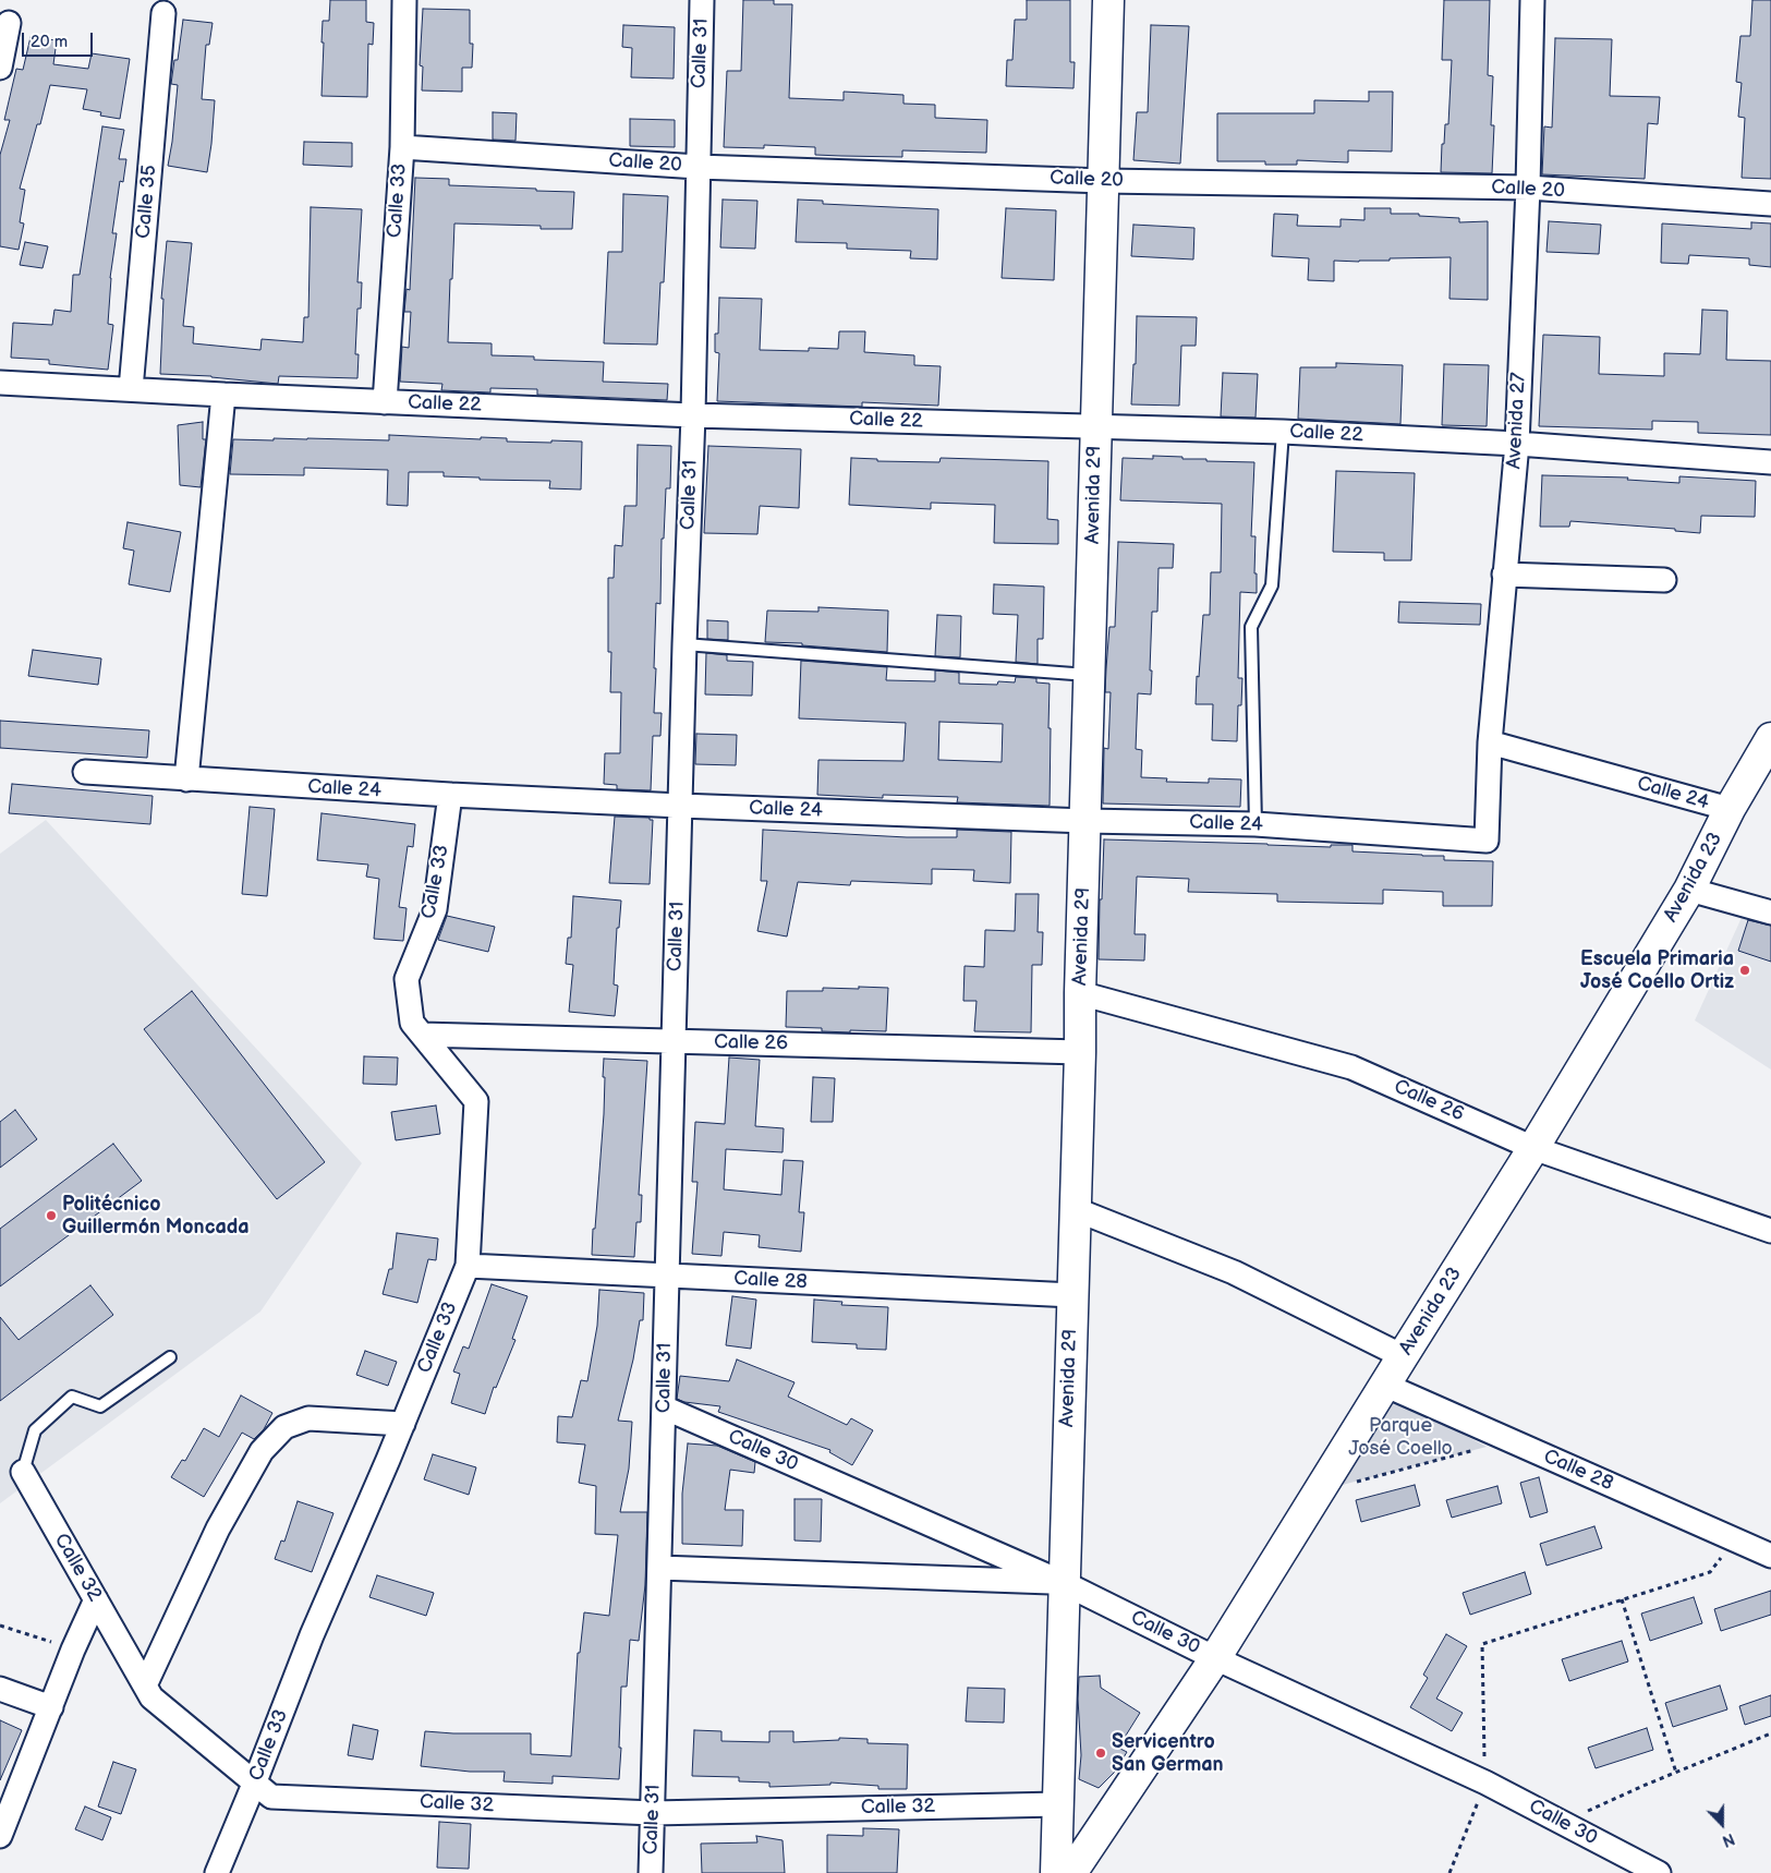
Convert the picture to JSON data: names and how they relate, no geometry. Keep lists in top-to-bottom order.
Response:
{
  "streets": {
    "street": [
      "Calle 31",
      "Calle 20",
      "Calle 33",
      "Calle 35",
      "Calle 22",
      "Avenida 27",
      "Avenida 29",
      "Calle 24",
      "Avenida 23",
      "Calle 26",
      "Calle 28",
      "Calle 30",
      "Calle 32"
    ]
  },
  "crossings": [
    ["Calle 31", "Calle 20"],
    ["Calle 31", "Calle 22"],
    ["Calle 31", "Calle 24"],
    ["Calle 31", "Calle 26"],
    ["Calle 31", "Calle 28"],
    ["Calle 31", "Calle 30"],
    ["Calle 31", "Calle 32"],
    ["Calle 20", "Calle 33"],
    ["Calle 20", "Avenida 27"],
    ["Calle 20", "Avenida 29"],
    ["Calle 33", "Calle 22"],
    ["Calle 33", "Calle 24"],
    ["Calle 33", "Calle 26"],
    ["Calle 33", "Calle 28"],
    ["Calle 33", "Calle 32"],
    ["Calle 35", "Calle 22"],
    ["Calle 22", "Avenida 27"],
    ["Calle 22", "Avenida 29"],
    ["Avenida 27", "Calle 24"],
    ["Avenida 29", "Calle 24"],
    ["Avenida 29", "Calle 26"],
    ["Avenida 29", "Calle 28"],
    ["Avenida 29", "Calle 30"],
    ["Avenida 29", "Calle 32"],
    ["Calle 24", "Avenida 23"],
    ["Avenida 23", "Calle 26"],
    ["Avenida 23", "Calle 28"],
    ["Avenida 23", "Calle 30"]
  ],
  "parks": ["Parque José Coello"],
  "places": ["Escuela Primaria José Coello Ortiz", "Politécnico Guillermón Moncada", "Servicentro San German"],
  "scale_bar": "20 m",
  "north": "bottom"
}
